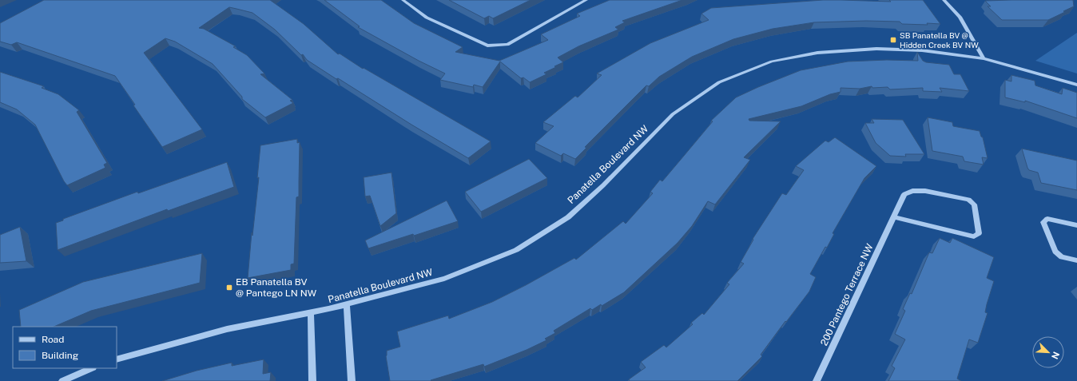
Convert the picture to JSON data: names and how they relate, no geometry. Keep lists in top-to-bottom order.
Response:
{
  "streets": {
    "street": ["Panatella Boulevard NW", "200 Pantego Terrace NW"]
  },
  "places": {
    "transit": ["SB Panatella BV @ Hidden Creek BV NW", "EB Panatella BV @ Pantego LN NW"]
  },
  "legend": ["Road", "Building"],
  "north": "bottom right"
}
